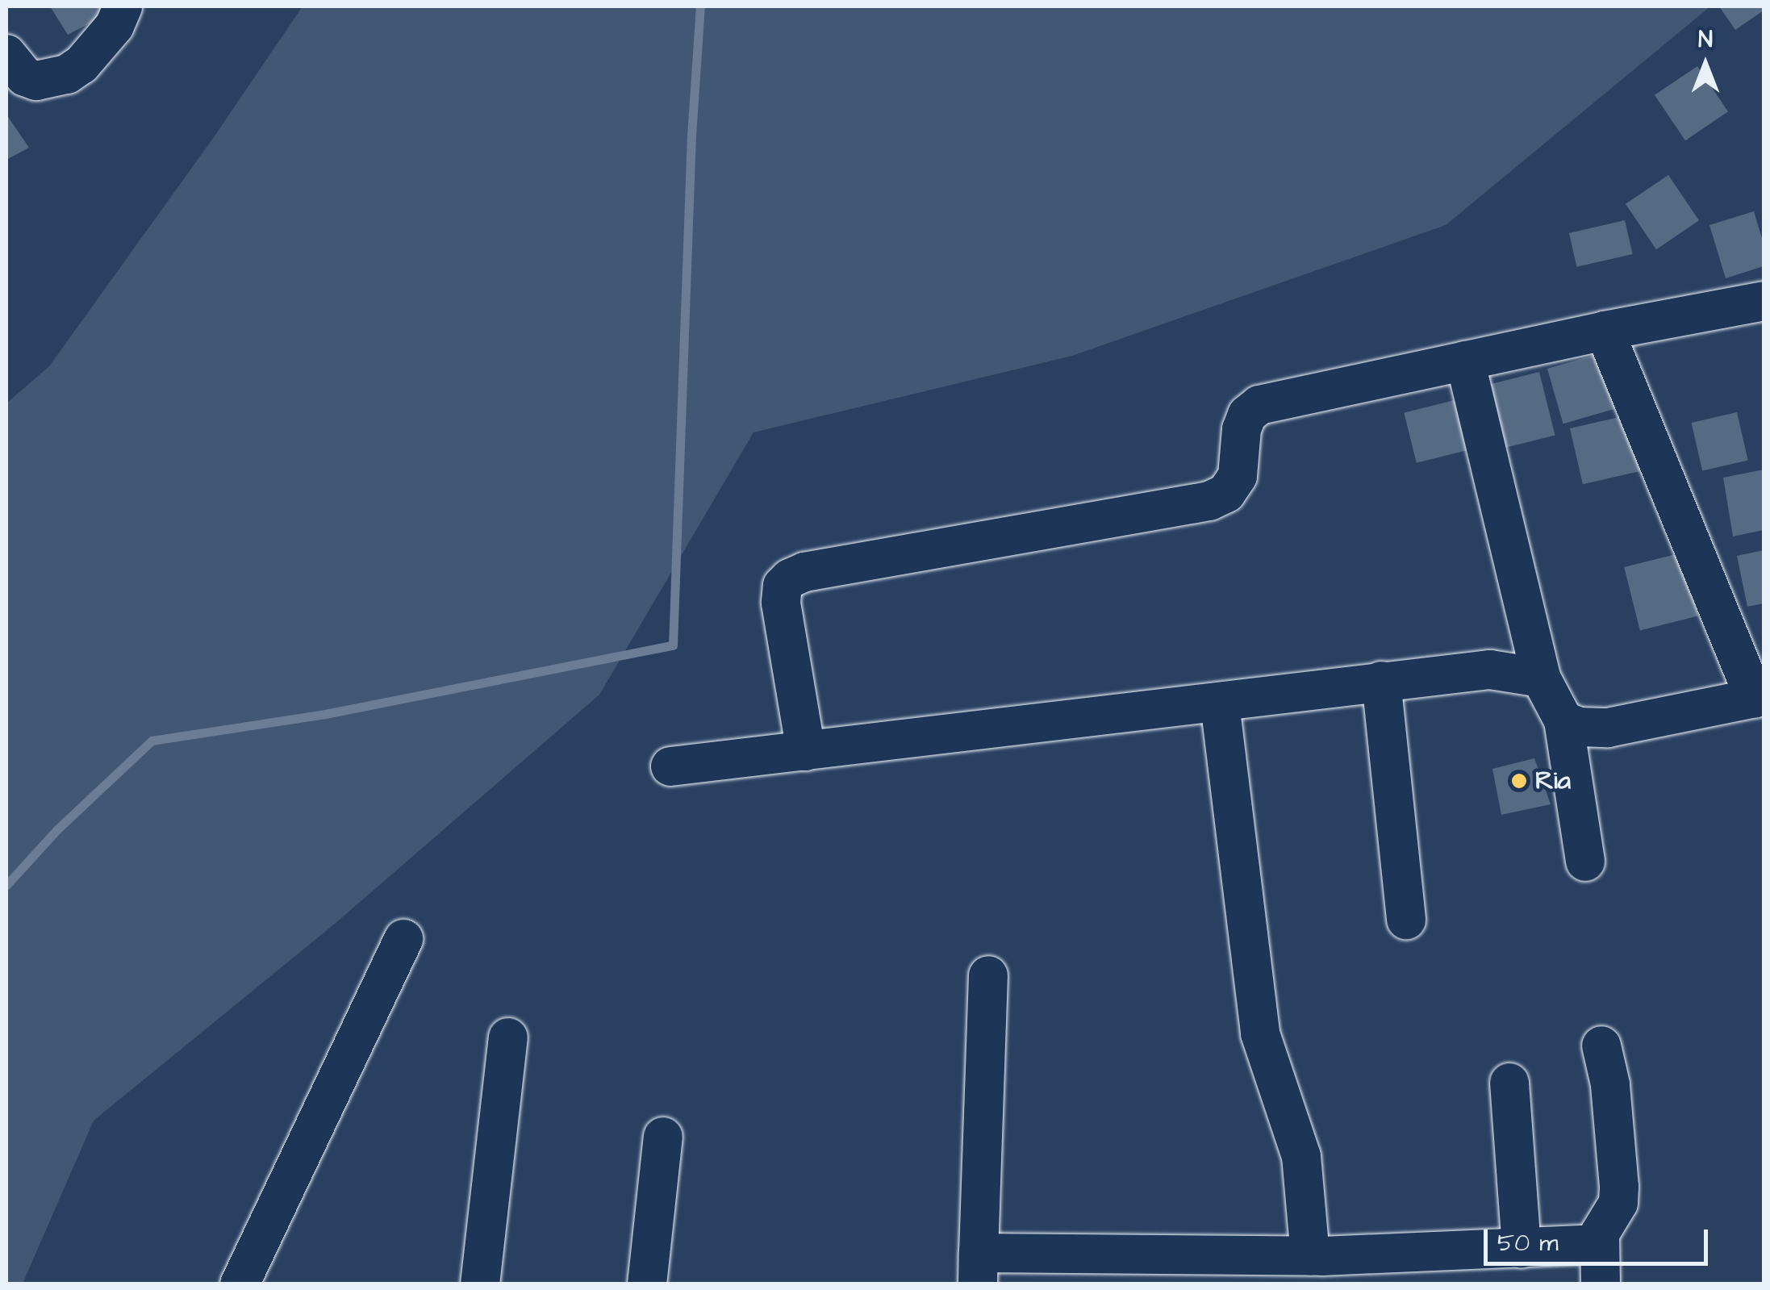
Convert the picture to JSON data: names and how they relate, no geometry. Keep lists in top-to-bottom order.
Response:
{
  "places": ["Ria"],
  "scale_bar": "50 m",
  "north": "top"
}
